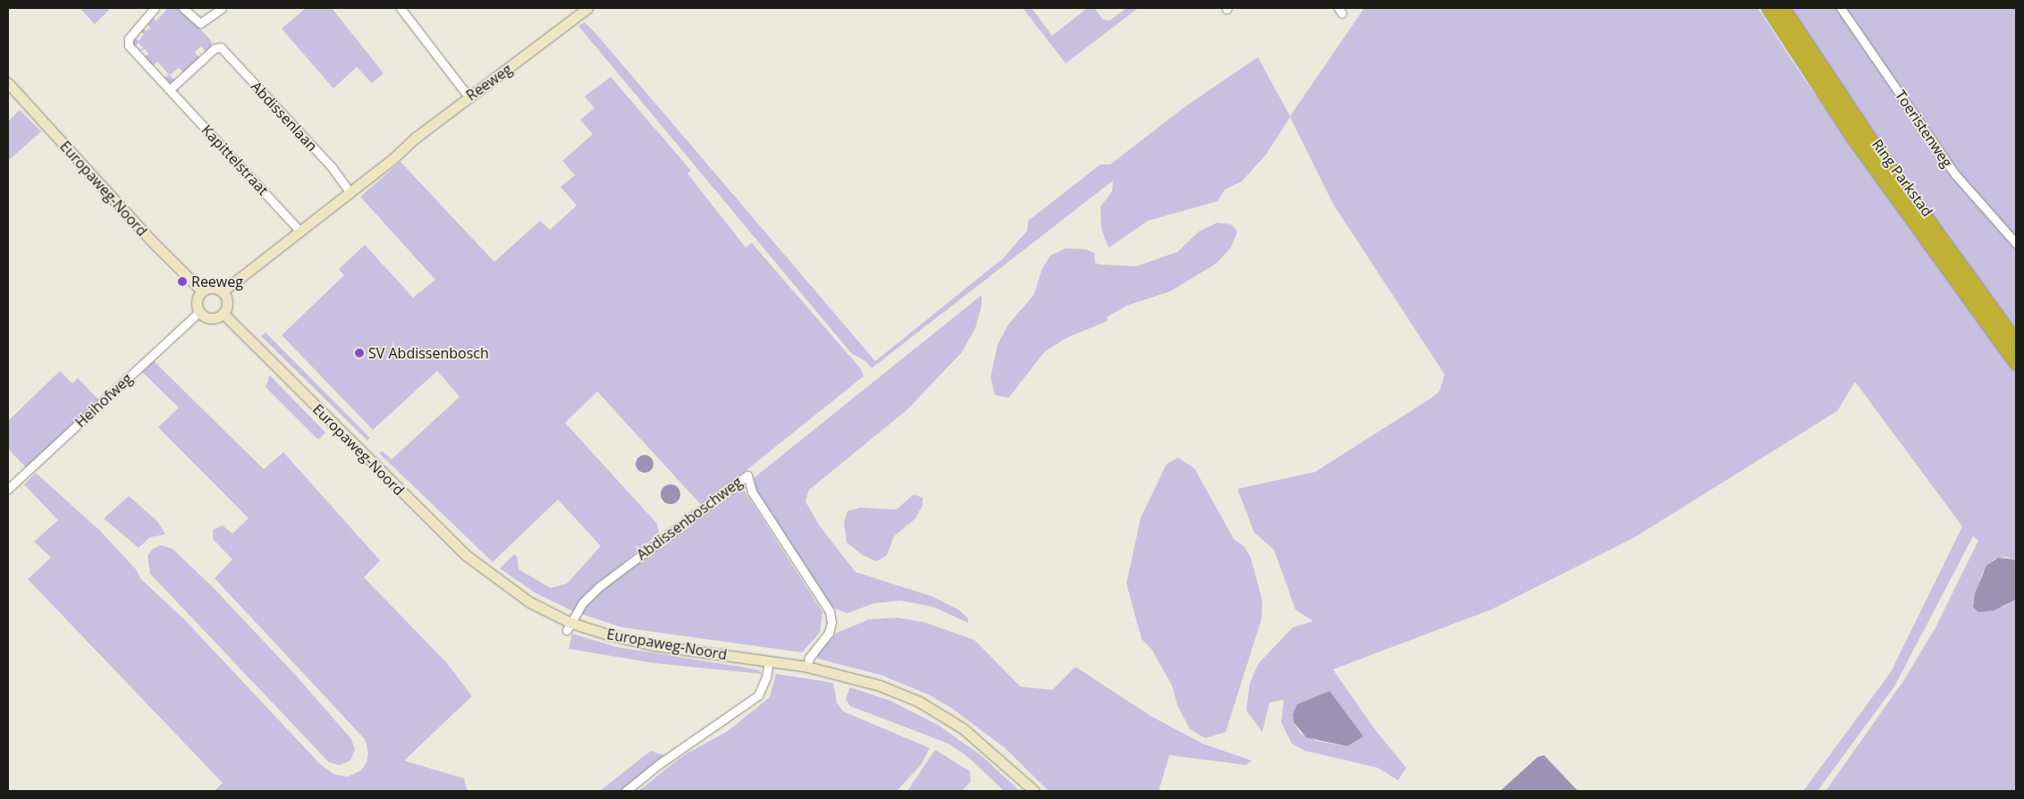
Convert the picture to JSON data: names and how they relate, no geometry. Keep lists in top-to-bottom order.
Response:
{
  "streets": {
    "highway": ["Ring Parkstad"],
    "street": [
      "Reeweg",
      "Abdissenlaan",
      "Toeristenweg",
      "Kapittelstraat",
      "Europaweg-Noord",
      "Heihofweg",
      "Abdissenboschweg"
    ]
  },
  "crossings": [
    ["Reeweg", "Abdissenlaan"],
    ["Reeweg", "Kapittelstraat"],
    ["Reeweg", "Europaweg-Noord"],
    ["Reeweg", "Heihofweg"],
    ["Abdissenlaan", "Kapittelstraat"],
    ["Europaweg-Noord", "Heihofweg"],
    ["Europaweg-Noord", "Abdissenboschweg"]
  ],
  "places": ["Reeweg", "SV Abdissenbosch"]
}
